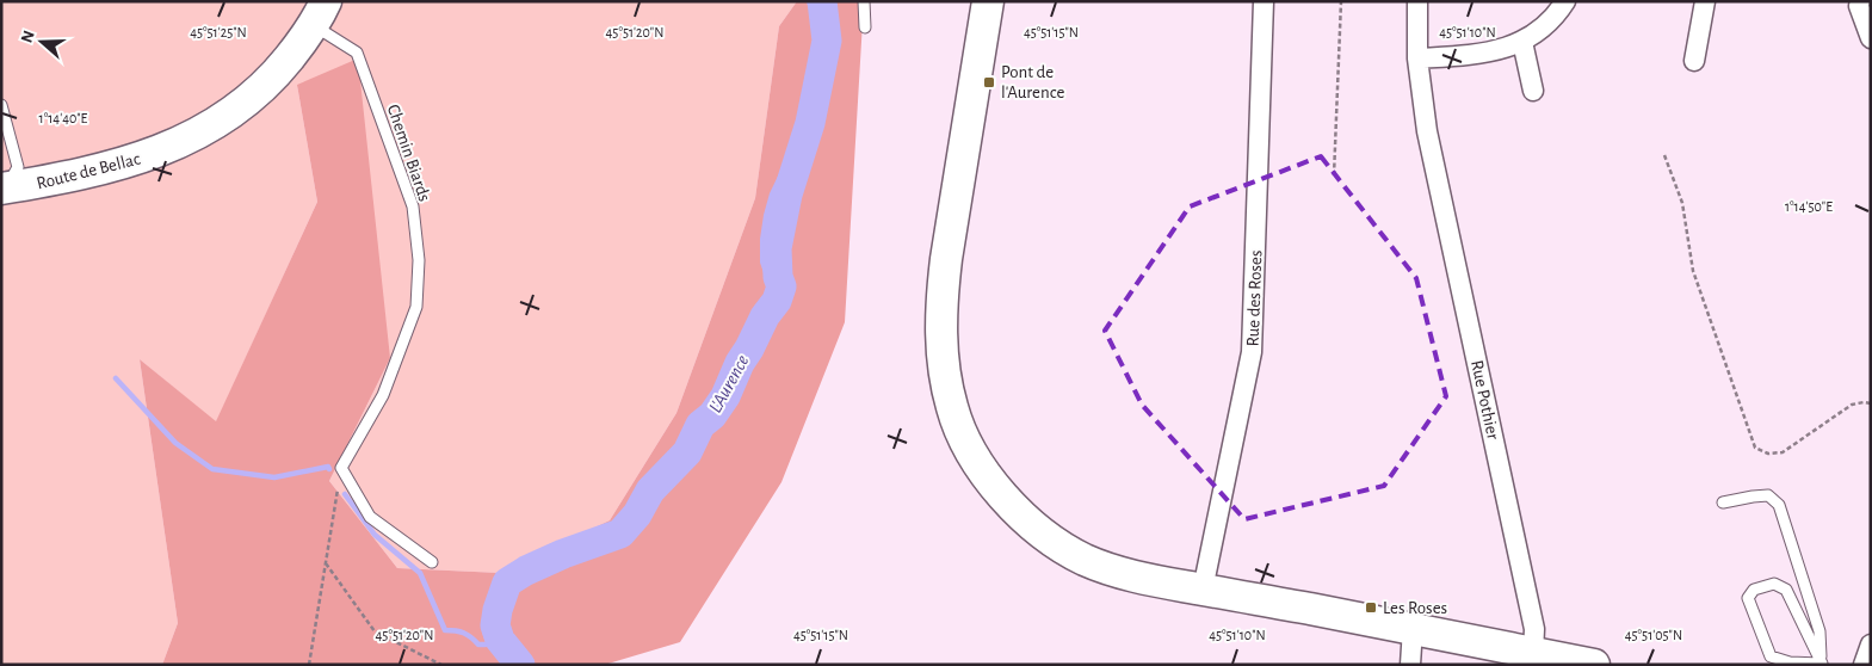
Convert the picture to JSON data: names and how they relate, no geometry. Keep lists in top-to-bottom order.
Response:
{
  "streets": {
    "main road": ["Route de Bellac"],
    "street": ["Rue des Roses", "Rue Pothier"],
    "lane": ["Chemin Biards"]
  },
  "crossings": [
    ["Chemin Biards", "Route de Bellac"]
  ],
  "water": ["L'Aurence"],
  "places": {
    "transit": ["Pont de l'Aurence", "Les Roses"]
  },
  "north": "left",
  "coordinates": [
    "45°51'25\"N",
    "45°51'20\"N",
    "45°51'15\"N",
    "45°51'10\"N",
    "1°14'40\"E",
    "1°14'50\"E",
    "45°51'05\"N"
  ]
}
